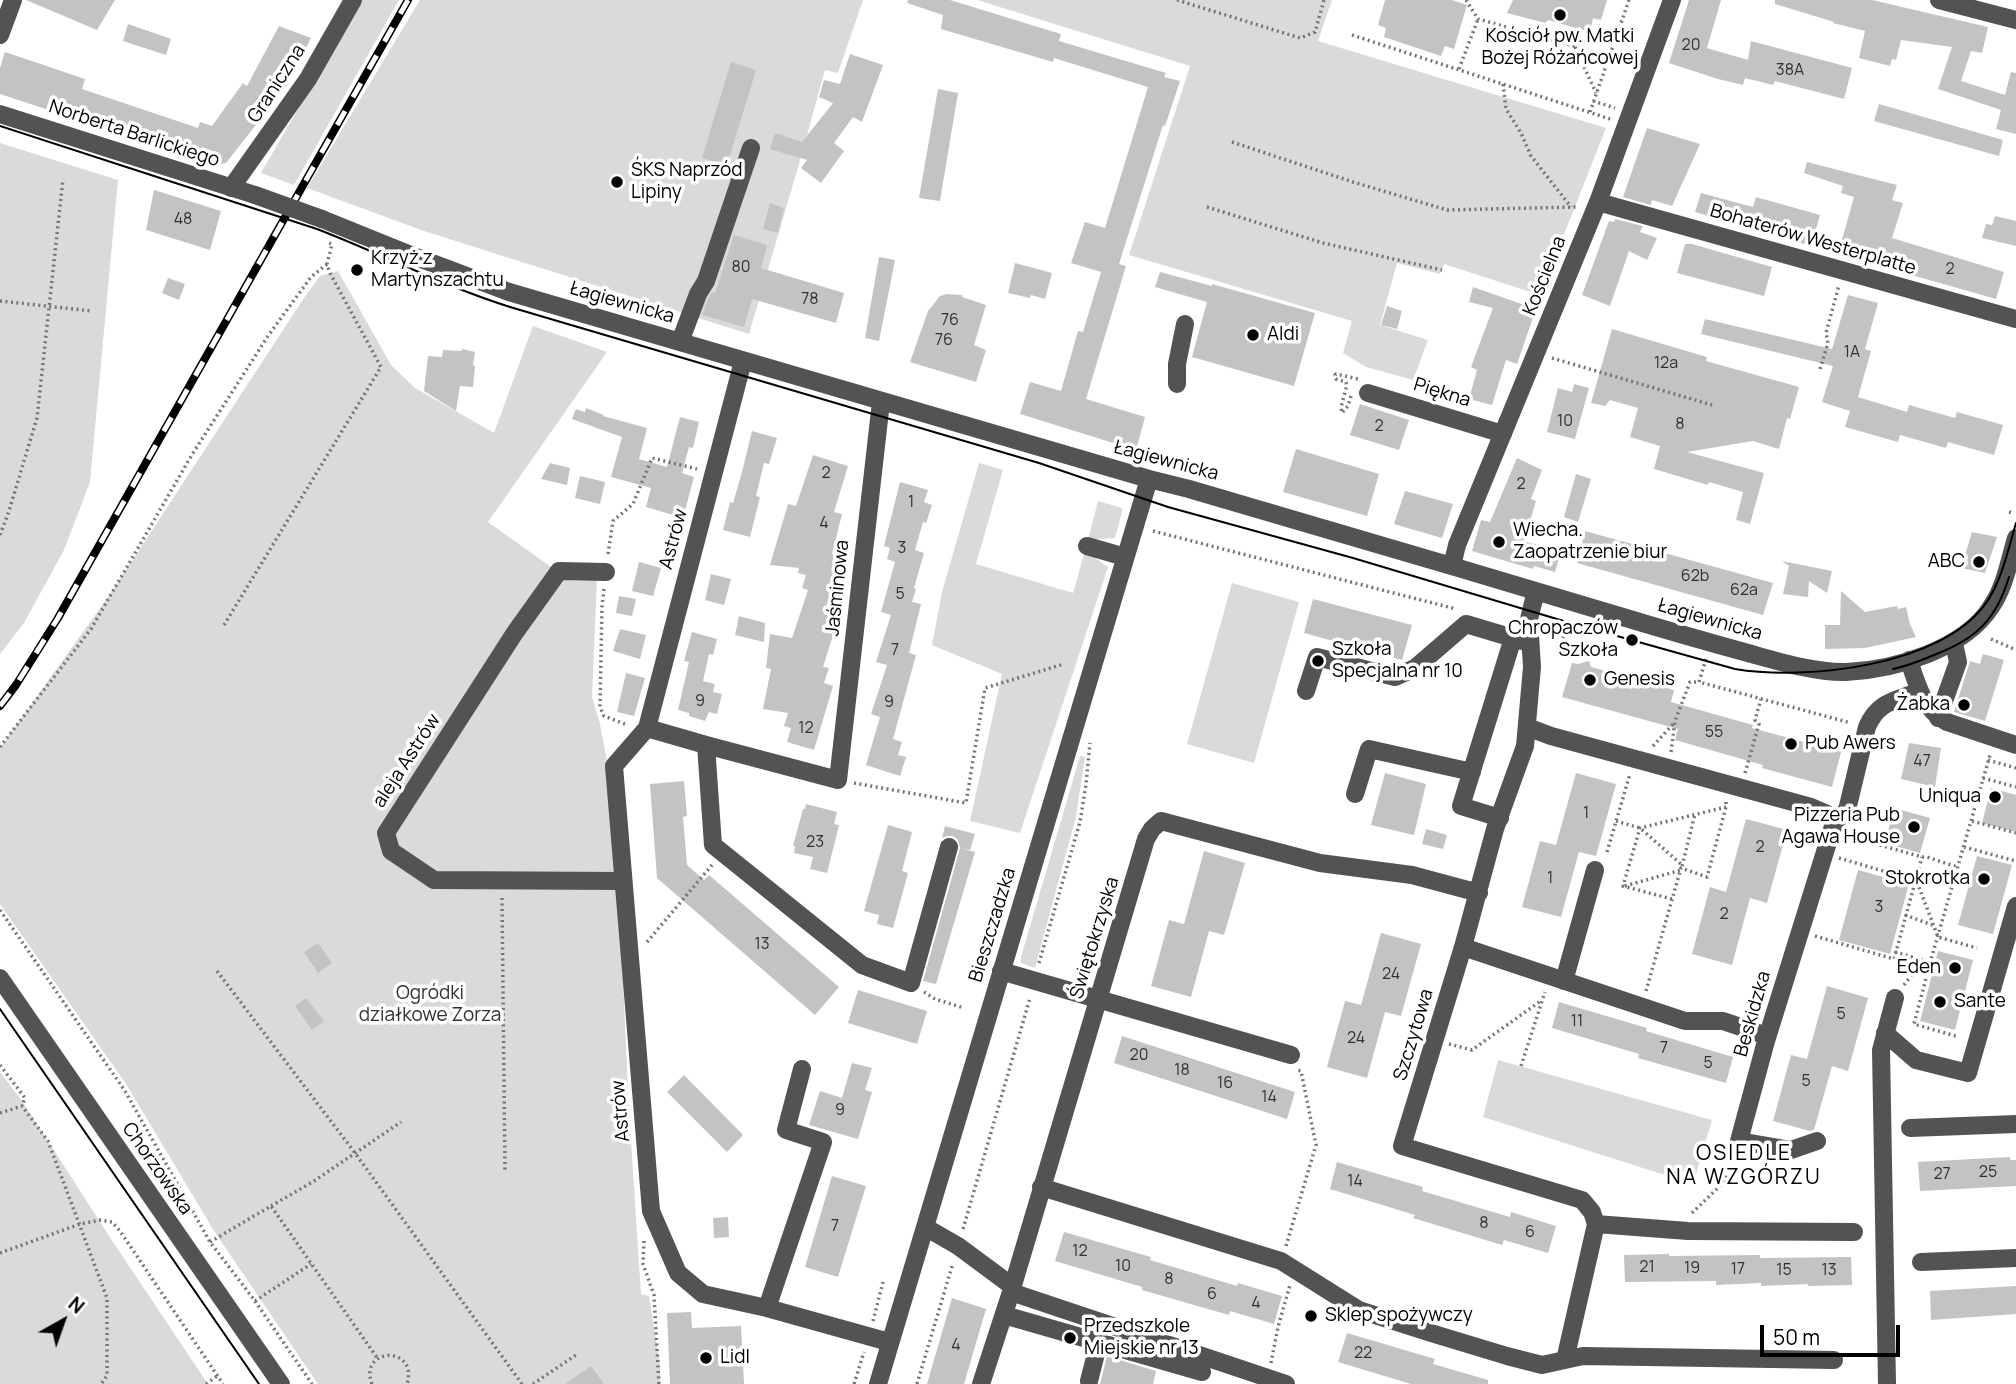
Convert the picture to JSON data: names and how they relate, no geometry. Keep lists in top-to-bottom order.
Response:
{
  "streets": {
    "street": [
      "Graniczna",
      "Norberta Barlickiego",
      "Bohaterów Westerplatte",
      "Kościelna",
      "Łagiewnicka",
      "Piękna",
      "Astrów",
      "Jaśminowa",
      "aleja Astrów",
      "Bieszczadzka",
      "Świętokrzyska",
      "Beskidzka",
      "Szczytowa",
      "Chorzowska"
    ]
  },
  "crossings": [
    ["Graniczna", "Norberta Barlickiego"],
    ["Norberta Barlickiego", "Łagiewnicka"],
    ["Bohaterów Westerplatte", "Kościelna"],
    ["Kościelna", "Łagiewnicka"],
    ["Kościelna", "Piękna"],
    ["Łagiewnicka", "Astrów"],
    ["Łagiewnicka", "Jaśminowa"],
    ["Łagiewnicka", "Bieszczadzka"],
    ["Łagiewnicka", "Szczytowa"],
    ["Astrów", "aleja Astrów"],
    ["Astrów", "Bieszczadzka"],
    ["Świętokrzyska", "Szczytowa"]
  ],
  "districts": ["OSIEDLE NA WZGÓRZU"],
  "parks": ["Ogródki działkowe Zorza"],
  "places": [
    "Kościół pw. Matki Bożej Różańcowej",
    "ŚKS Naprzód Lipiny",
    "Krzyż z Martynszachtu",
    "Aldi",
    "Wiecha. Zaopatrzenie biur",
    "ABC",
    "Chropaczów Szkoła",
    "Szkoła Specjalna nr 10",
    "Genesis",
    "Żabka",
    "Pub Awers",
    "Uniqua",
    "Pizzeria Pub Agawa House",
    "Stokrotka",
    "Eden",
    "Sante",
    "Sklep spożywczy",
    "Przedszkole Miejskie nr 13",
    "Lidl"
  ],
  "house_numbers": [
    "20",
    "38A",
    "48",
    "80",
    "2",
    "78",
    "76",
    "76",
    "1A",
    "12a",
    "10",
    "8",
    "2",
    "2",
    "2",
    "1",
    "4",
    "3",
    "62b",
    "62a",
    "5",
    "7",
    "9",
    "9",
    "12",
    "55",
    "47",
    "1",
    "23",
    "2",
    "1",
    "3",
    "2",
    "13",
    "24",
    "5",
    "11",
    "24",
    "7",
    "20",
    "5",
    "18",
    "5",
    "16",
    "14",
    "9",
    "25",
    "27",
    "14",
    "8",
    "7",
    "6",
    "12",
    "10",
    "21",
    "19",
    "17",
    "15",
    "13",
    "8",
    "6",
    "4",
    "4",
    "22"
  ],
  "scale_bar": "50 m",
  "north": "top right"
}
